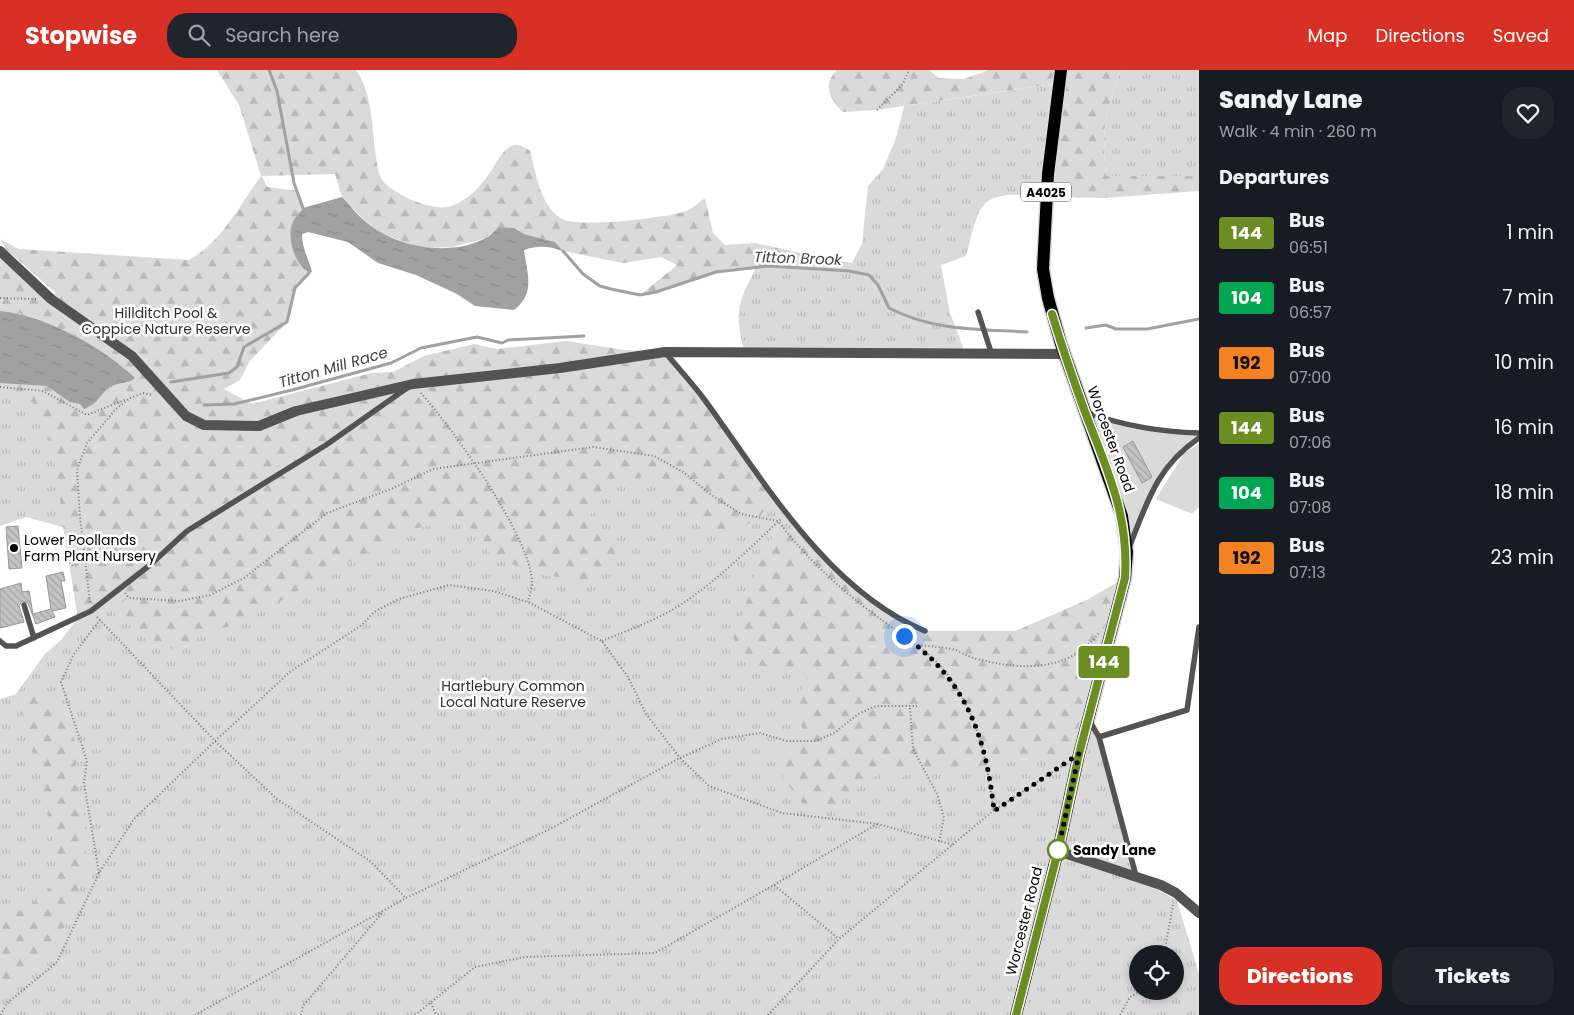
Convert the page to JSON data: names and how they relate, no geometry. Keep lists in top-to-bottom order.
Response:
{
  "streets": {
    "main road": ["A4025", "Worcester Road"]
  },
  "water": ["Titton Brook", "Titton Mill Race"],
  "parks": ["Hillditch Pool & Coppice Nature Reserve", "Hartlebury Common Local Nature Reserve"],
  "places": ["Lower Poollands Farm Plant Nursery", "Sandy Lane"],
  "lines": ["bus line 144"],
  "page": {
    "header": "Stopwise",
    "search": "Search here",
    "nav": ["Map", "Directions", "Saved"],
    "on_map": "144",
    "heading": [
      ["Sandy Lane", "Walk · 4 min · 260 m"],
      "Departures"
    ],
    "list": [
      {
        "mark": "144",
        "name": "Bus",
        "note": "06:51",
        "value": "1 min"
      },
      {
        "mark": "104",
        "name": "Bus",
        "note": "06:57",
        "value": "7 min"
      },
      {
        "mark": "192",
        "name": "Bus",
        "note": "07:00",
        "value": "10 min"
      },
      {
        "mark": "144",
        "name": "Bus",
        "note": "07:06",
        "value": "16 min"
      },
      {
        "mark": "104",
        "name": "Bus",
        "note": "07:08",
        "value": "18 min"
      },
      {
        "mark": "192",
        "name": "Bus",
        "note": "07:13",
        "value": "23 min"
      }
    ],
    "buttons": ["Directions", "Tickets"]
  }
}
